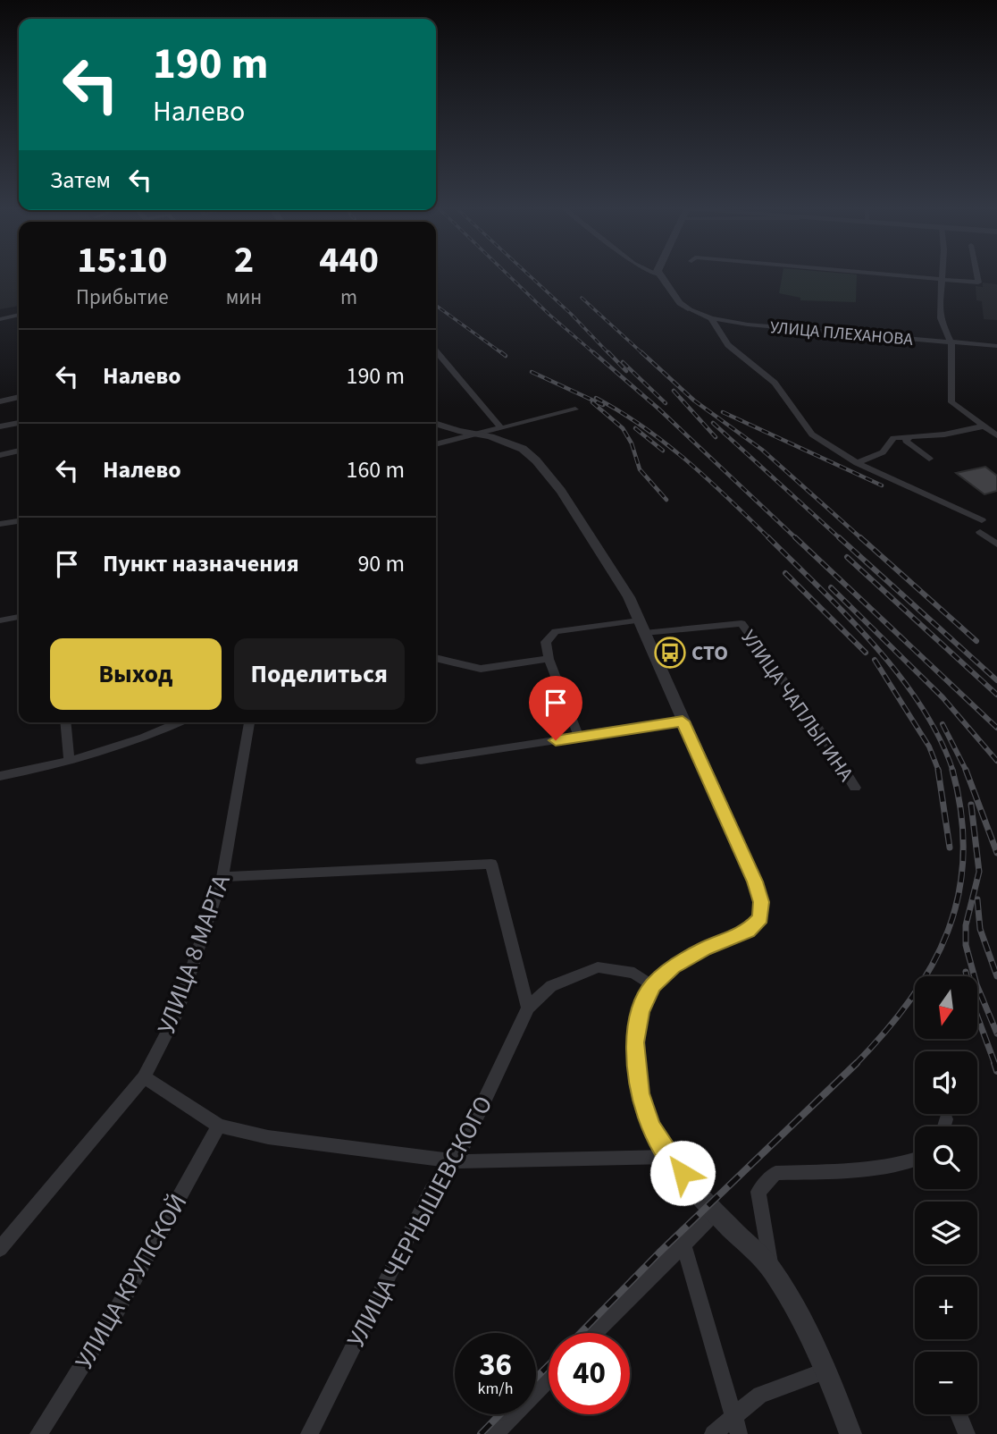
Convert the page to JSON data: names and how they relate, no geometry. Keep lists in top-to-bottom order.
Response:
{
  "streets": {
    "street": [
      "УЛИЦА ПЛЕХАНОВА",
      "УЛИЦА ЧАПЛЫГИНА",
      "УЛИЦА 8 МАРТА",
      "УЛИЦА ЧЕРНЫШЕВСКОГО",
      "УЛИЦА КРУПСКОЙ"
    ]
  },
  "places": {
    "bus stop": ["СТО"]
  },
  "north": "bottom",
  "page": {
    "turn": ["190 m", "Налево"],
    "then": "Затем",
    "eta": [
      "15:10",
      "Прибытие",
      "2",
      "мин",
      "440",
      "m"
    ],
    "list": [
      {
        "name": "Налево",
        "value": "190 m"
      },
      {
        "name": "Налево",
        "value": "160 m"
      },
      {
        "name": "Пункт назначения",
        "value": "90 m"
      }
    ],
    "buttons": ["Выход", "Поделиться"],
    "map_buttons": ["+", "−"],
    "speed": "36 km/h",
    "limit": "40"
  }
}
